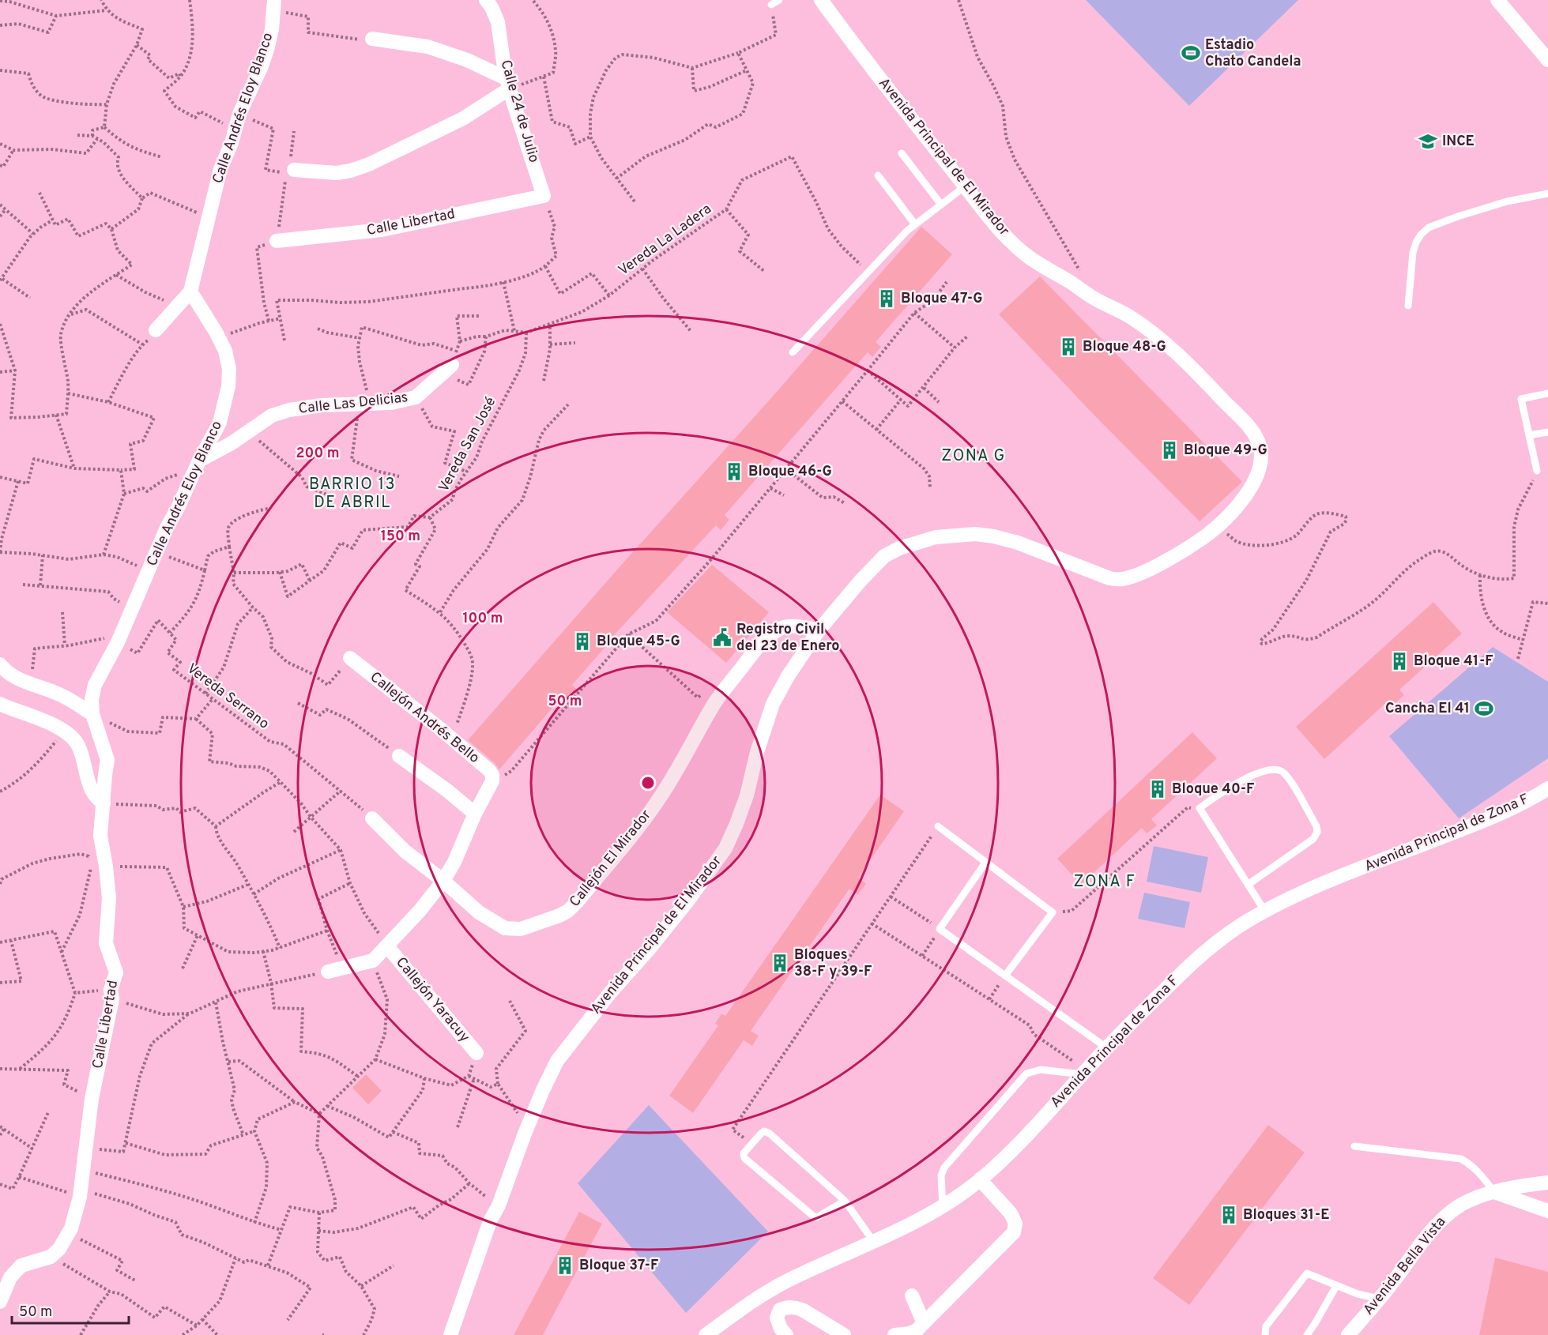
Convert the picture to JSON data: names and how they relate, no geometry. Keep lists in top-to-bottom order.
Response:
{
  "streets": {
    "street": [
      "Calle Andrés Eloy Blanco",
      "Calle 24 de Julio",
      "Avenida Principal de El Mirador",
      "Calle Libertad",
      "Calle Las Delicias",
      "Callejón Andrés Bello",
      "Avenida Principal de Zona F",
      "Callejón El Mirador",
      "Callejón Yaracuy",
      "Avenida Bella Vista"
    ],
    "path": ["Vereda La Ladera", "Vereda San José", "Vereda Serrano"]
  },
  "crossings": [
    ["Calle Andrés Eloy Blanco", "Calle Libertad"],
    ["Calle Andrés Eloy Blanco", "Calle Las Delicias"],
    ["Calle 24 de Julio", "Calle Libertad"],
    ["Avenida Principal de El Mirador", "Callejón El Mirador"],
    ["Vereda La Ladera", "Vereda San José"],
    ["Vereda Serrano", "Callejón El Mirador"]
  ],
  "districts": ["ZONA G", "BARRIO 13 DE ABRIL", "ZONA F"],
  "places": {
    "sports": ["Estadio Chato Candela", "Cancha El 41"],
    "school or university": ["INCE"],
    "building": [
      "Bloque 47-G",
      "Bloque 48-G",
      "Bloque 49-G",
      "Bloque 46-G",
      "Bloque 45-G",
      "Bloque 41-F",
      "Bloque 40-F",
      "Bloques 38-F y 39-F",
      "Bloques 31-E",
      "Bloque 37-F"
    ],
    "public building": ["Registro Civil del 23 de Enero"]
  },
  "scale_bar": "50 m",
  "rings": [
    "200 m",
    "150 m",
    "100 m",
    "50 m"
  ]
}
